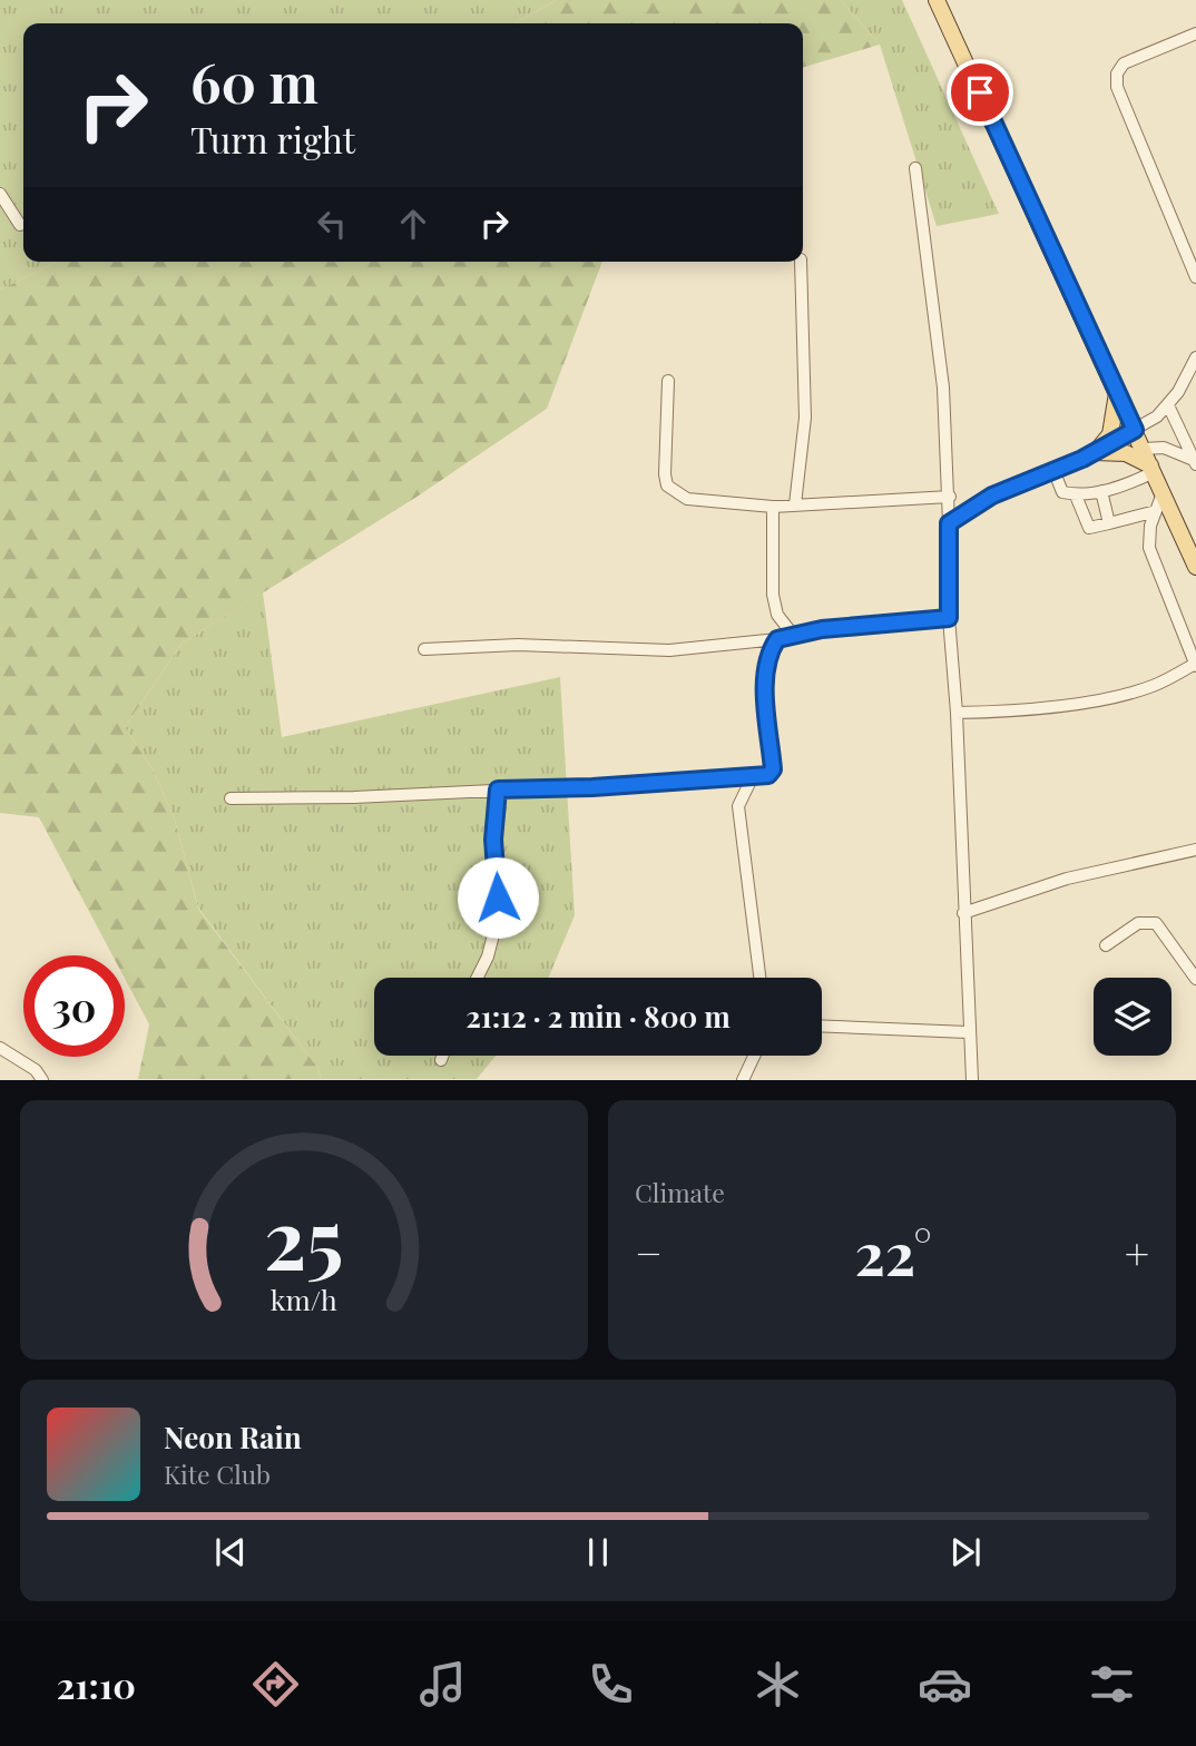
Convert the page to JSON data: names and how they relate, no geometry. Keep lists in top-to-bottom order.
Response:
{
  "page": {
    "turn": ["60 m", "Turn right"],
    "limit": "30",
    "trip": "21:12 · 2 min · 800 m",
    "tile": "Climate",
    "heat": ["−", "22°", "+"],
    "song": ["Neon Rain", "Kite Club"],
    "tabs": "21:10",
    "gauge": ["25", "km/h"]
  }
}
